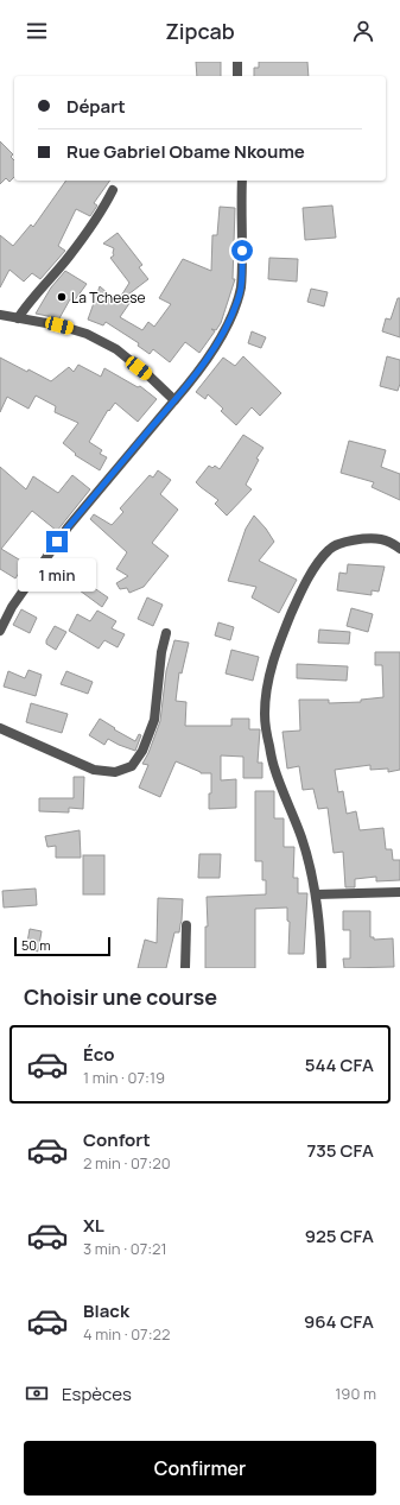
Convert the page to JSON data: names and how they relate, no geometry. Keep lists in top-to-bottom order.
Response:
{
  "places": ["La Tcheese"],
  "scale_bar": "50 m",
  "page": {
    "header": "Zipcab",
    "banner": ["Départ", "Rue Gabriel Obame Nkoume"],
    "bubble": "1 min",
    "scale": "50 m",
    "heading": "Choisir une course",
    "list": [
      {
        "name": "Éco",
        "note": "1 min · 07:19",
        "value": "544 CFA"
      },
      {
        "name": "Confort",
        "note": "2 min · 07:20",
        "value": "735 CFA"
      },
      {
        "name": "XL",
        "note": "3 min · 07:21",
        "value": "925 CFA"
      },
      {
        "name": "Black",
        "note": "4 min · 07:22",
        "value": "964 CFA"
      }
    ],
    "pay": ["Espèces", "190 m"],
    "buttons": "Confirmer"
  }
}
